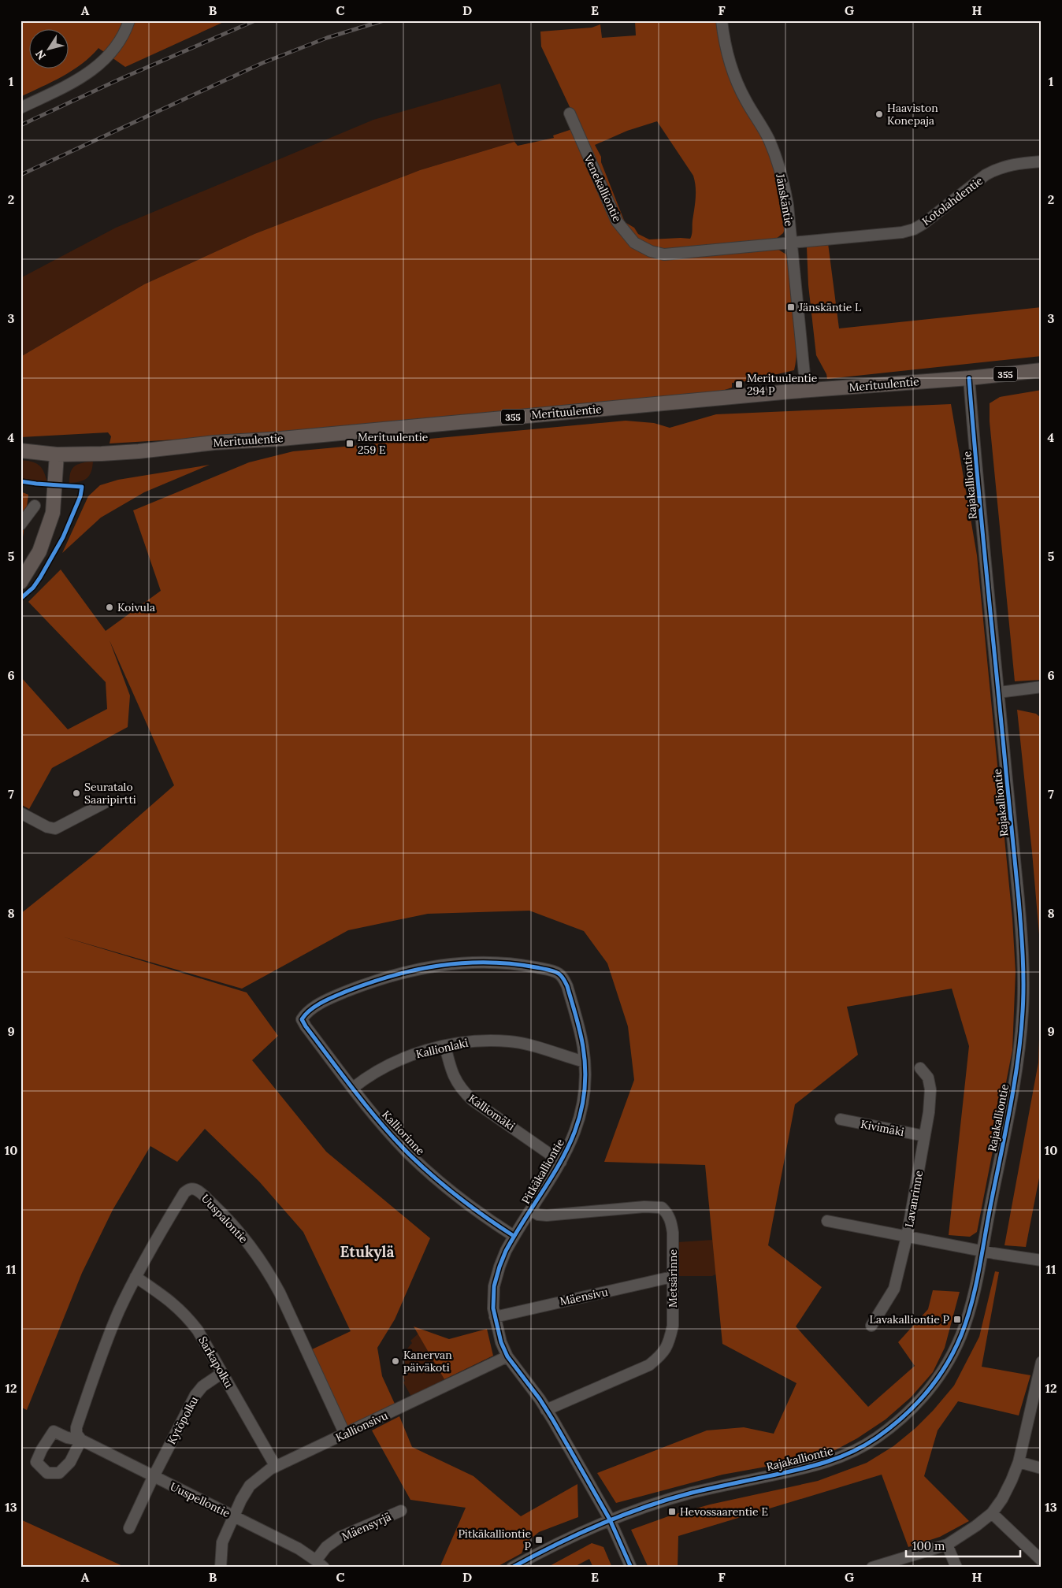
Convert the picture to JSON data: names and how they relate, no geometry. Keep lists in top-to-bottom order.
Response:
{
  "streets": {
    "main road": ["355", "Merituulentie"],
    "street": [
      "Venekalliontie",
      "Jänskäntie",
      "Kotolahdentie",
      "Rajakalliontie",
      "Kallionlaki",
      "Kalliomäki",
      "Kivimäki",
      "Kalliorinne",
      "Pitkäkalliontie",
      "Lavanrinne",
      "Uuspalontie",
      "Metsärinne",
      "Mäensivu",
      "Sarkapolku",
      "Kytöpolku",
      "Kallionsivu",
      "Uuspellontie",
      "Mäensyrjä"
    ]
  },
  "crossings": [
    ["Venekalliontie", "Jänskäntie"],
    ["Venekalliontie", "Kotolahdentie"],
    ["Jänskäntie", "Kotolahdentie"],
    ["Jänskäntie", "Merituulentie"],
    ["Merituulentie", "Rajakalliontie"],
    ["Rajakalliontie", "Pitkäkalliontie"],
    ["Kallionlaki", "Kalliomäki"],
    ["Kallionlaki", "Kalliorinne"],
    ["Kallionlaki", "Pitkäkalliontie"],
    ["Kalliomäki", "Pitkäkalliontie"],
    ["Kivimäki", "Lavanrinne"],
    ["Kalliorinne", "Pitkäkalliontie"],
    ["Pitkäkalliontie", "Metsärinne"],
    ["Pitkäkalliontie", "Mäensivu"],
    ["Pitkäkalliontie", "Kallionsivu"],
    ["Uuspalontie", "Sarkapolku"],
    ["Uuspalontie", "Kallionsivu"],
    ["Uuspalontie", "Uuspellontie"],
    ["Metsärinne", "Mäensivu"],
    ["Sarkapolku", "Kytöpolku"],
    ["Sarkapolku", "Kallionsivu"],
    ["Kytöpolku", "Uuspellontie"],
    ["Kallionsivu", "Uuspellontie"],
    ["Uuspellontie", "Mäensyrjä"]
  ],
  "districts": ["Etukylä"],
  "places": {
    "other": [
      "Haaviston Konepaja",
      "Koivula",
      "Seuratalo Saaripirtti",
      "Kanervan päiväkoti"
    ],
    "transit": [
      "Jänskäntie L",
      "Merituulentie 294 P",
      "Merituulentie 259 E",
      "Lavakalliontie P",
      "Hevossaarentie E",
      "Pitkäkalliontie P"
    ]
  },
  "scale_bar": "100 m",
  "north": "bottom left",
  "grid": {
    "columns": [
      "A",
      "B",
      "C",
      "D",
      "E",
      "F",
      "G",
      "H"
    ],
    "rows": [
      "1",
      "2",
      "3",
      "4",
      "5",
      "6",
      "7",
      "8",
      "9",
      "10",
      "11",
      "12",
      "13"
    ]
  }
}
